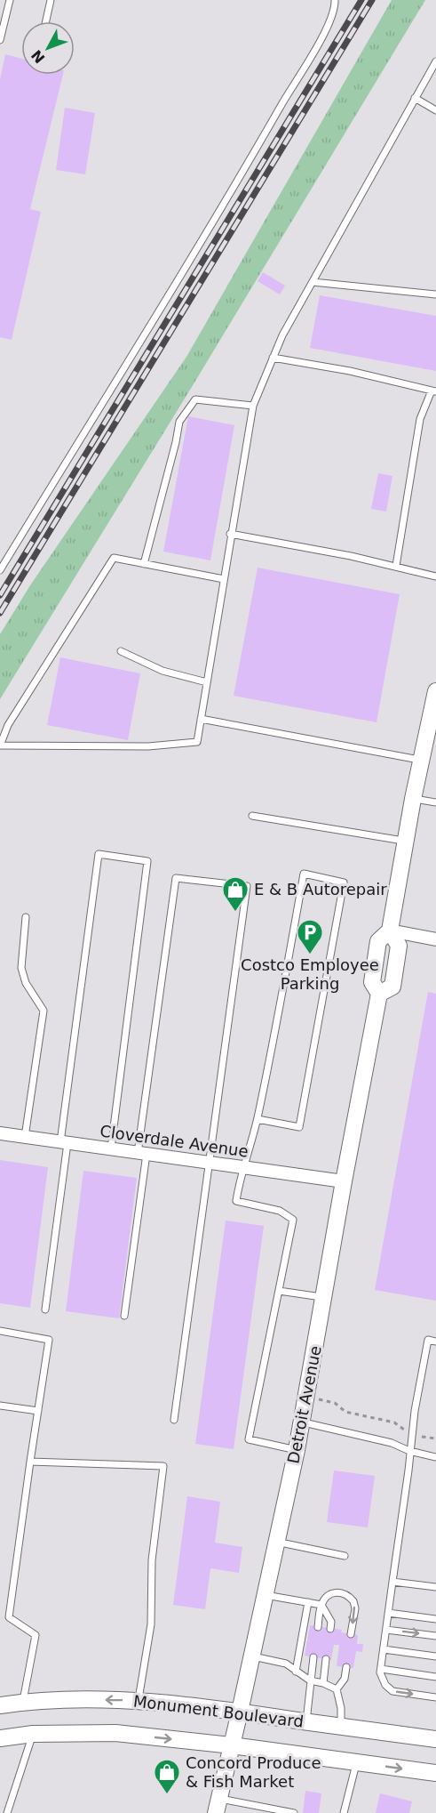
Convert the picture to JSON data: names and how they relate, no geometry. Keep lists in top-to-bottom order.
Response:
{
  "streets": {
    "street": ["Cloverdale Avenue", "Detroit Avenue", "Monument Boulevard"]
  },
  "crossings": [
    ["Cloverdale Avenue", "Detroit Avenue"],
    ["Detroit Avenue", "Monument Boulevard"]
  ],
  "places": {
    "shop": ["E & B Autorepair", "Concord Produce & Fish Market"],
    "parking": ["Costco Employee Parking"]
  },
  "north": "bottom left"
}
